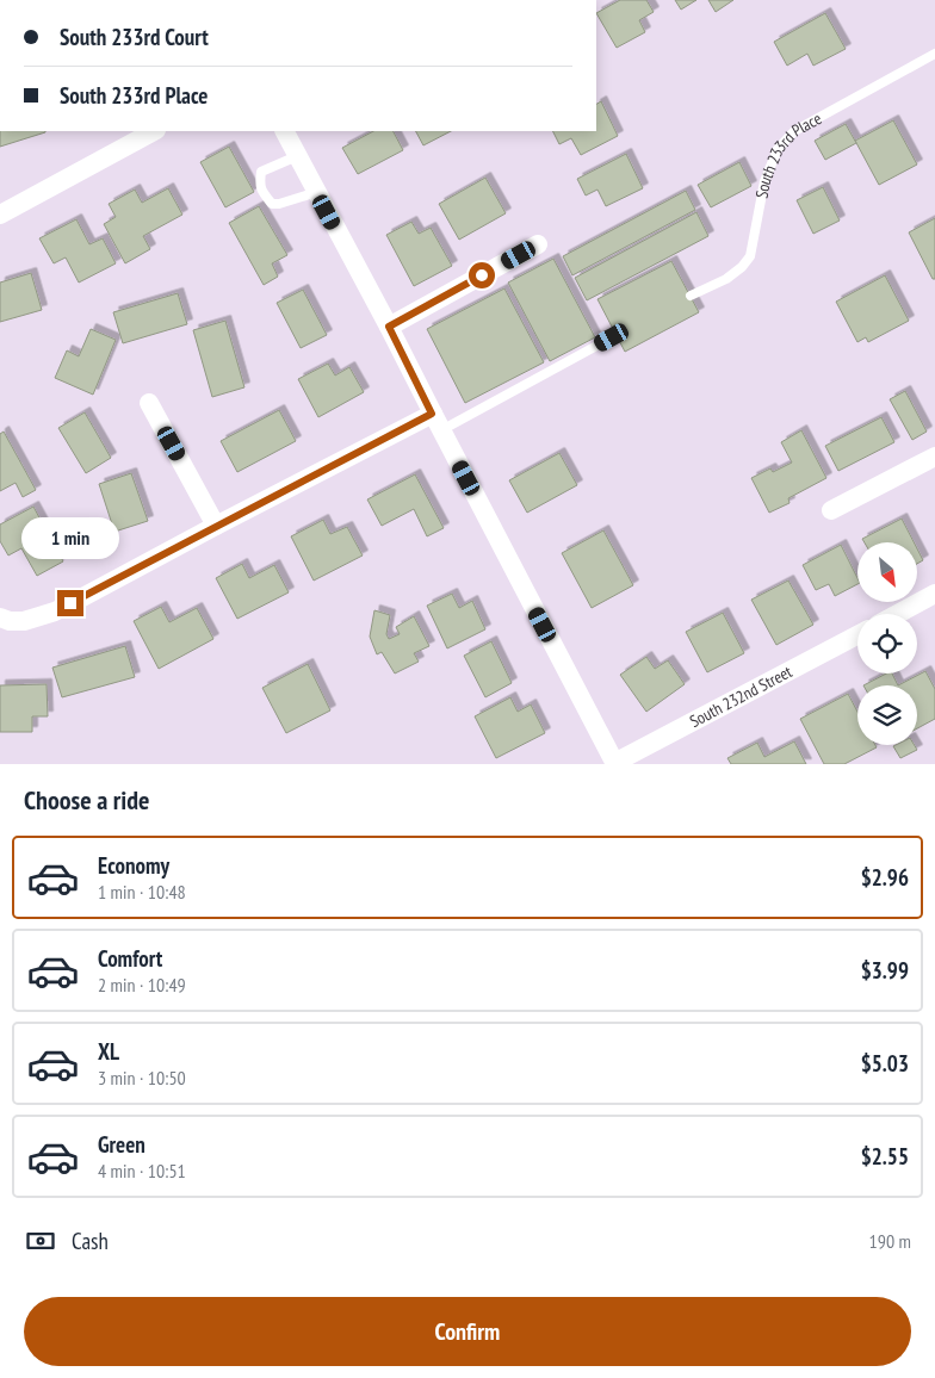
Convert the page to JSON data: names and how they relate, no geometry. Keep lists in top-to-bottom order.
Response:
{
  "streets": {
    "street": ["South 232nd Street"],
    "lane": ["South 233rd Place"]
  },
  "north": "bottom right",
  "page": {
    "banner": ["South 233rd Court", "South 233rd Place"],
    "bubble": "1 min",
    "heading": "Choose a ride",
    "list": [
      {
        "name": "Economy",
        "note": "1 min · 10:48",
        "value": "$2.96"
      },
      {
        "name": "Comfort",
        "note": "2 min · 10:49",
        "value": "$3.99"
      },
      {
        "name": "XL",
        "note": "3 min · 10:50",
        "value": "$5.03"
      },
      {
        "name": "Green",
        "note": "4 min · 10:51",
        "value": "$2.55"
      }
    ],
    "pay": ["Cash", "190 m"],
    "buttons": "Confirm"
  }
}
